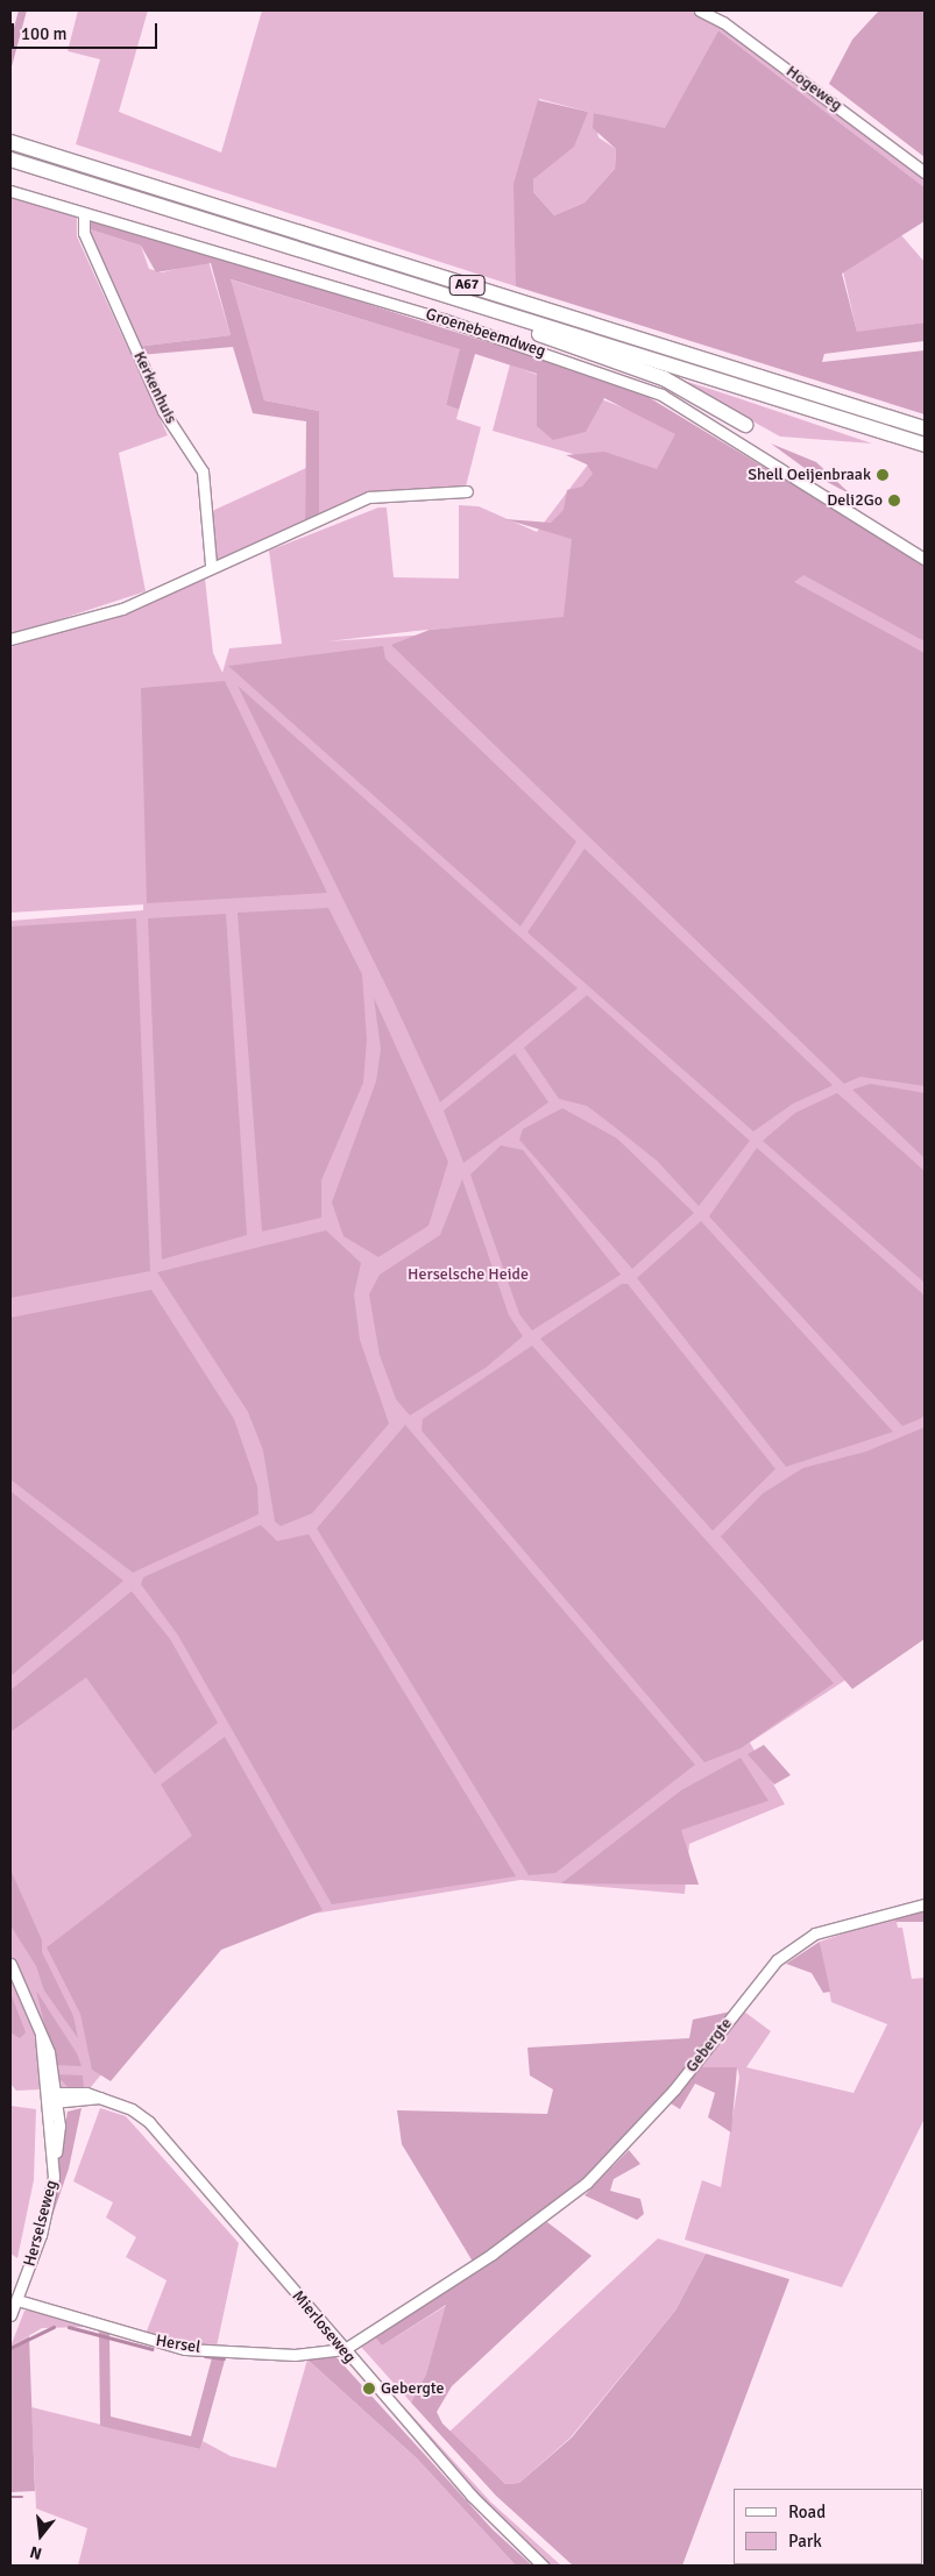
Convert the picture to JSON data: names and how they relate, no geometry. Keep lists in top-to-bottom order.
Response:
{
  "streets": {
    "highway": ["A67"],
    "street": [
      "Hogeweg",
      "Groenebeemdweg",
      "Kerkenhuis",
      "Gebergte",
      "Herselseweg",
      "Mierloseweg",
      "Hersel"
    ]
  },
  "crossings": [
    ["Groenebeemdweg", "Kerkenhuis"],
    ["Gebergte", "Mierloseweg"],
    ["Gebergte", "Hersel"],
    ["Herselseweg", "Mierloseweg"],
    ["Herselseweg", "Hersel"],
    ["Mierloseweg", "Hersel"]
  ],
  "parks": ["Herselsche Heide"],
  "places": ["Shell Oeijenbraak", "Deli2Go", "Gebergte"],
  "legend": ["Road", "Park"],
  "scale_bar": "100 m",
  "north": "bottom"
}
